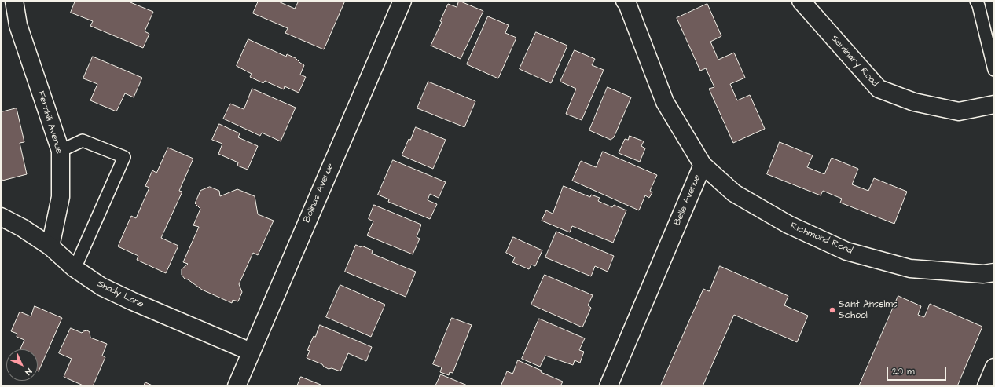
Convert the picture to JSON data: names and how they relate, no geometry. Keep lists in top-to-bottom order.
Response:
{
  "streets": {
    "street": [
      "Seminary Road",
      "Fernhill Avenue",
      "Bolinas Avenue",
      "Belle Avenue",
      "Richmond Road",
      "Shady Lane"
    ]
  },
  "crossings": [
    ["Fernhill Avenue", "Shady Lane"],
    ["Bolinas Avenue", "Shady Lane"],
    ["Belle Avenue", "Richmond Road"]
  ],
  "places": ["Saint Anselms School"],
  "scale_bar": "20 m",
  "north": "bottom right"
}
